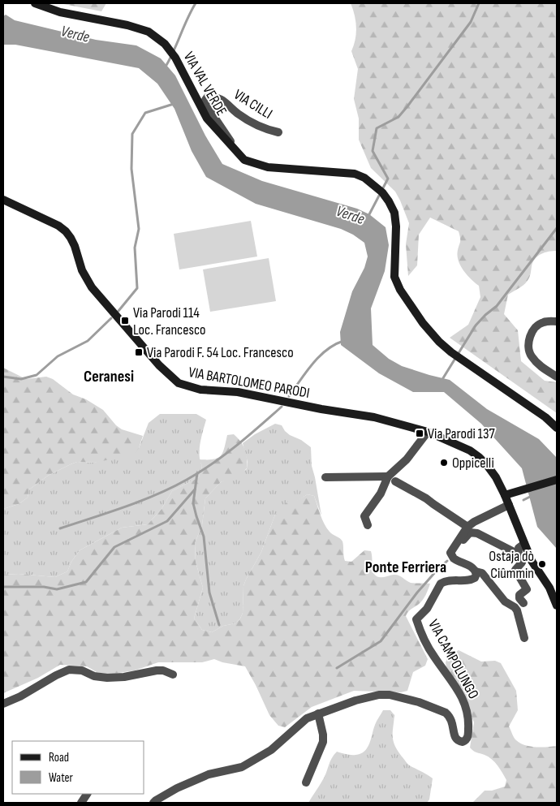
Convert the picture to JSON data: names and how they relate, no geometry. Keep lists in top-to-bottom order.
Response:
{
  "streets": {
    "main road": ["VIA VAL VERDE", "VIA BARTOLOMEO PARODI"],
    "street": ["VIA CILLI", "VIA CAMPOLUNGO"]
  },
  "crossings": [
    ["VIA VAL VERDE", "VIA CILLI"]
  ],
  "districts": ["Ceranesi", "Ponte Ferriera"],
  "water": ["Verde"],
  "places": {
    "transit": ["Via Parodi 114 Loc. Francesco", "Via Parodi F. 54 Loc. Francesco", "Via Parodi 137"],
    "other": ["Oppicelli", "Ostaja dò Ciûmmin"]
  },
  "legend": ["Road", "Water"]
}
